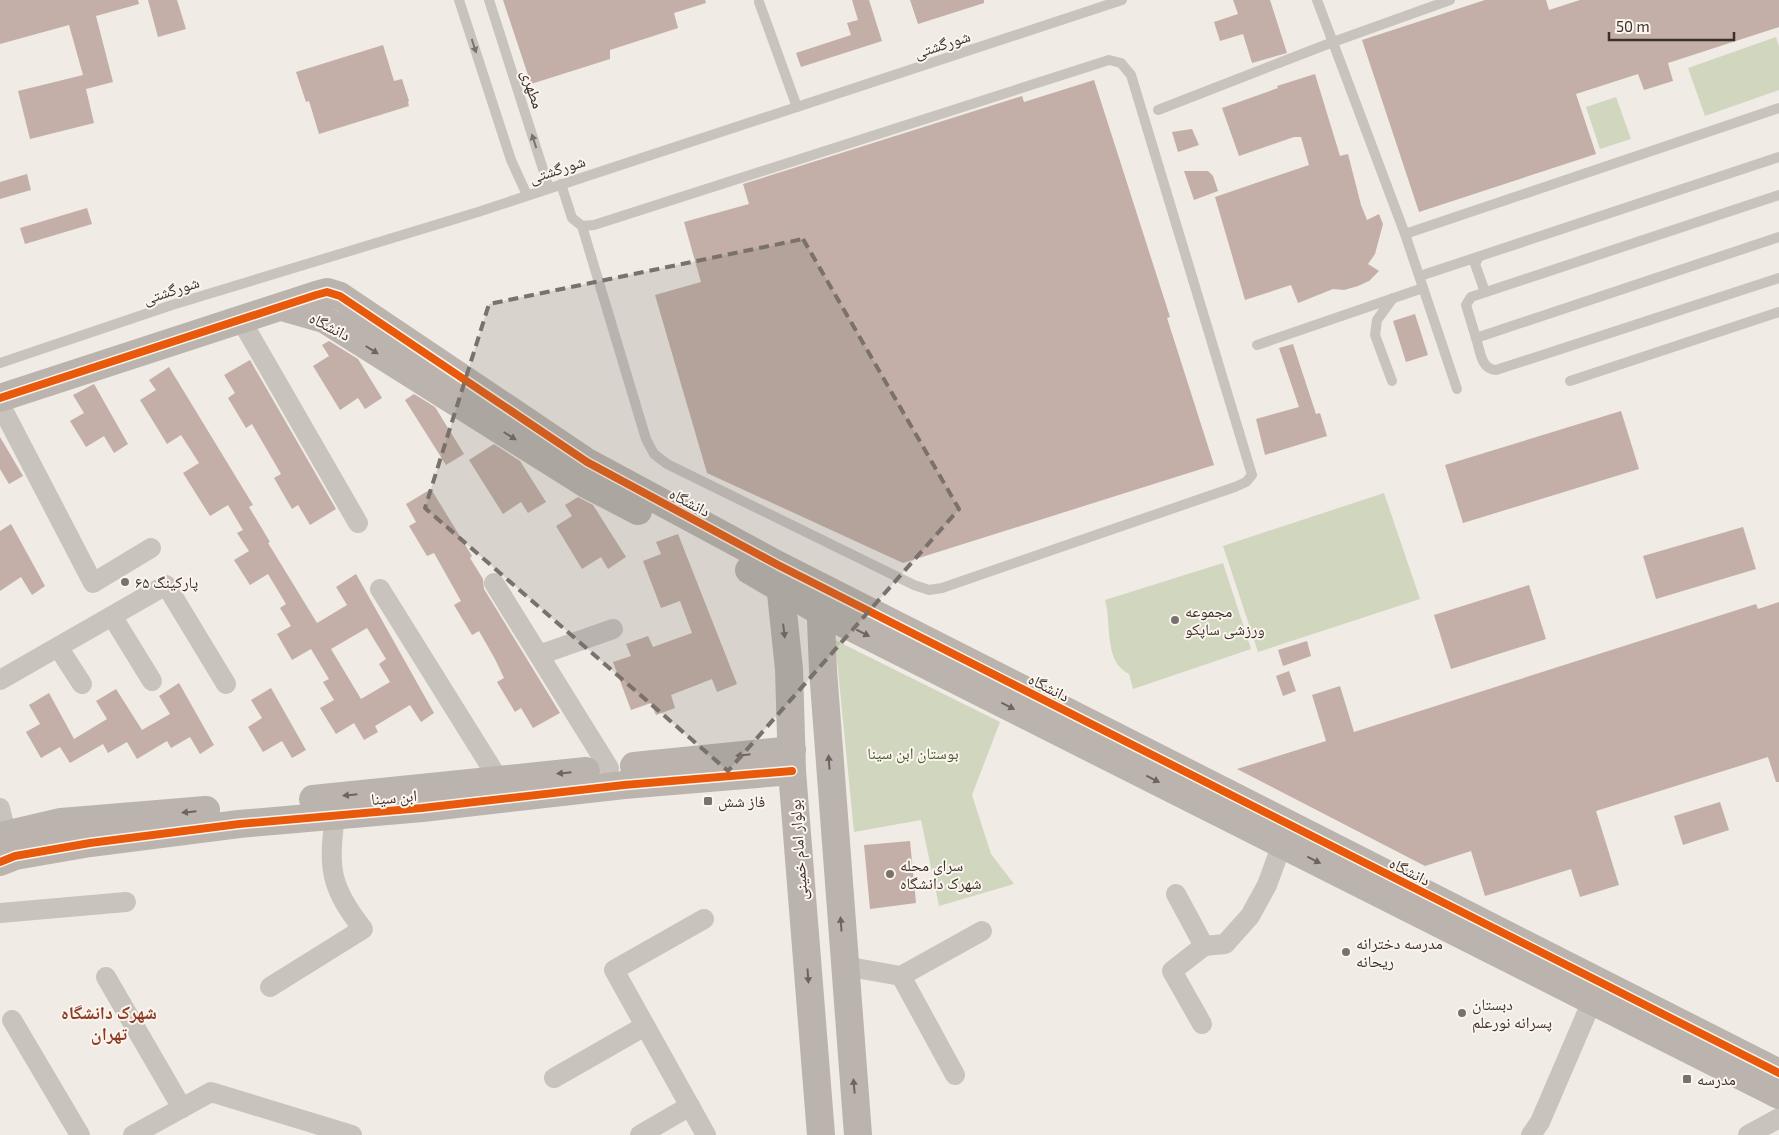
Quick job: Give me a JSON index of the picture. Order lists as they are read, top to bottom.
{
  "streets": {
    "street": ["دانشگاه", "ابن سینا", "بولوار امام خمینی"],
    "lane": ["شورگشتی", "مطهری"]
  },
  "crossings": [
    ["شورگشتی", "مطهری"],
    ["دانشگاه", "بولوار امام خمینی"],
    ["ابن سینا", "بولوار امام خمینی"]
  ],
  "districts": ["شهرک دانشگاه تهران"],
  "parks": ["بوستان ابن سینا"],
  "places": {
    "other": [
      "پارکینگ ۶۵",
      "مجموعه ورزشی ساپکو",
      "سرای محله شهرک دانشگاه",
      "مدرسه دخترانه ریحانه",
      "دبستان پسرانه نورعلم"
    ],
    "transit": ["فاز شش", "مدرسه"]
  },
  "scale_bar": "50 m"
}
